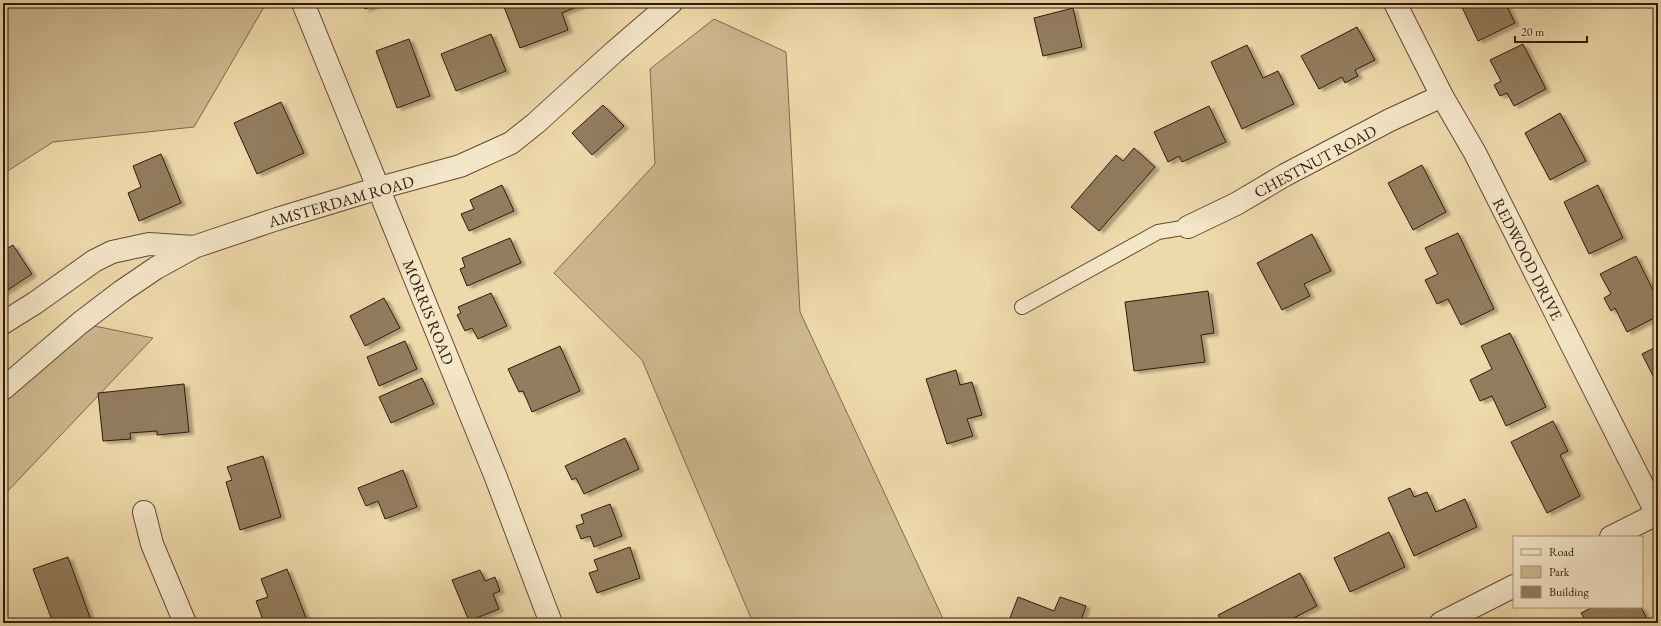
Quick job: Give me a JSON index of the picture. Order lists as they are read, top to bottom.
{
  "streets": {
    "street": [
      "CHESTNUT ROAD",
      "AMSTERDAM ROAD",
      "REDWOOD DRIVE",
      "MORRIS ROAD"
    ]
  },
  "crossings": [
    ["CHESTNUT ROAD", "REDWOOD DRIVE"],
    ["AMSTERDAM ROAD", "MORRIS ROAD"]
  ],
  "legend": ["Road", "Park", "Building"],
  "scale_bar": "20 m"
}
